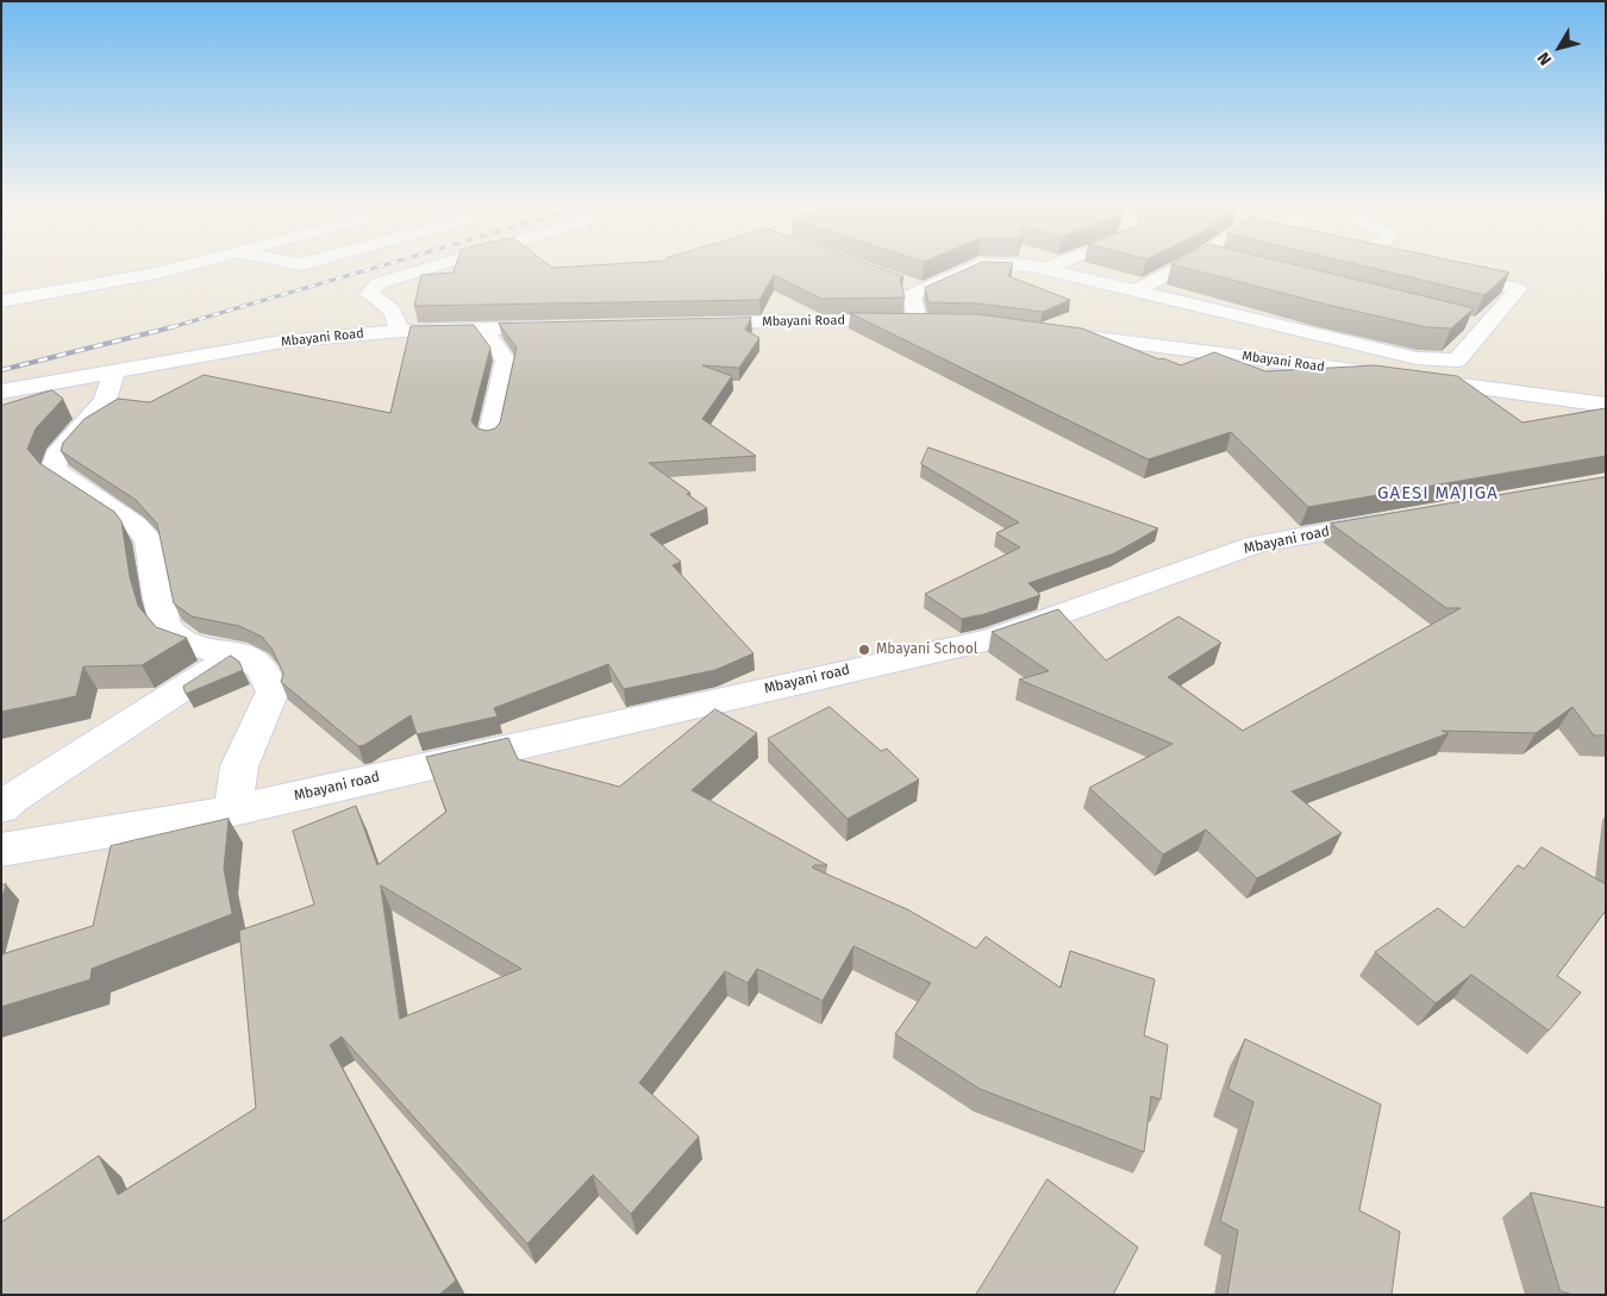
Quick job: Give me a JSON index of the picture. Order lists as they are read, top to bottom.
{
  "streets": {
    "street": ["Mbayani Road", "Mbayani road"]
  },
  "districts": ["GAESI MAJIGA"],
  "places": ["Mbayani School"],
  "north": "bottom left"
}
